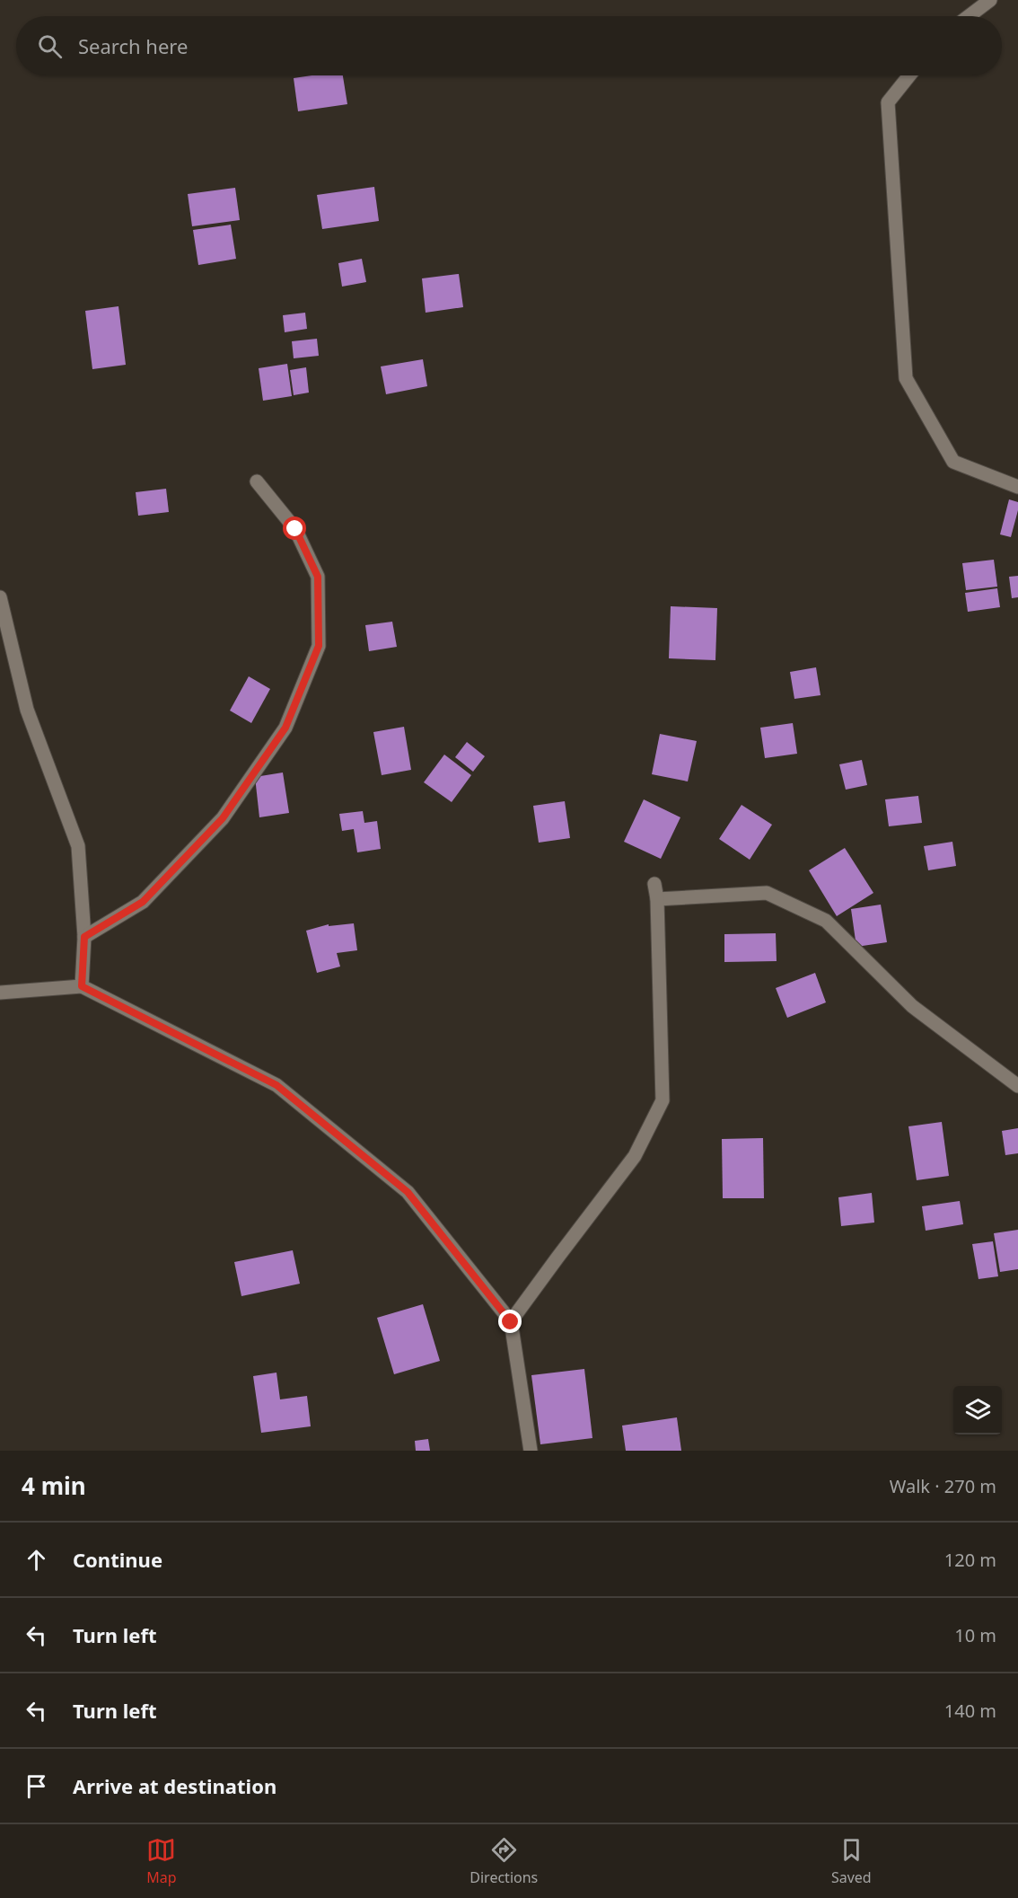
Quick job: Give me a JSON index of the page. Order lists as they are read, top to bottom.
{
  "page": {
    "search": "Search here",
    "heading": ["4 min", "Walk · 270 m"],
    "list": [
      ["Continue", "120 m"],
      ["Turn left", "10 m"],
      ["Turn left", "140 m"],
      "Arrive at destination"
    ],
    "nav": ["Map", "Directions", "Saved"]
  }
}
